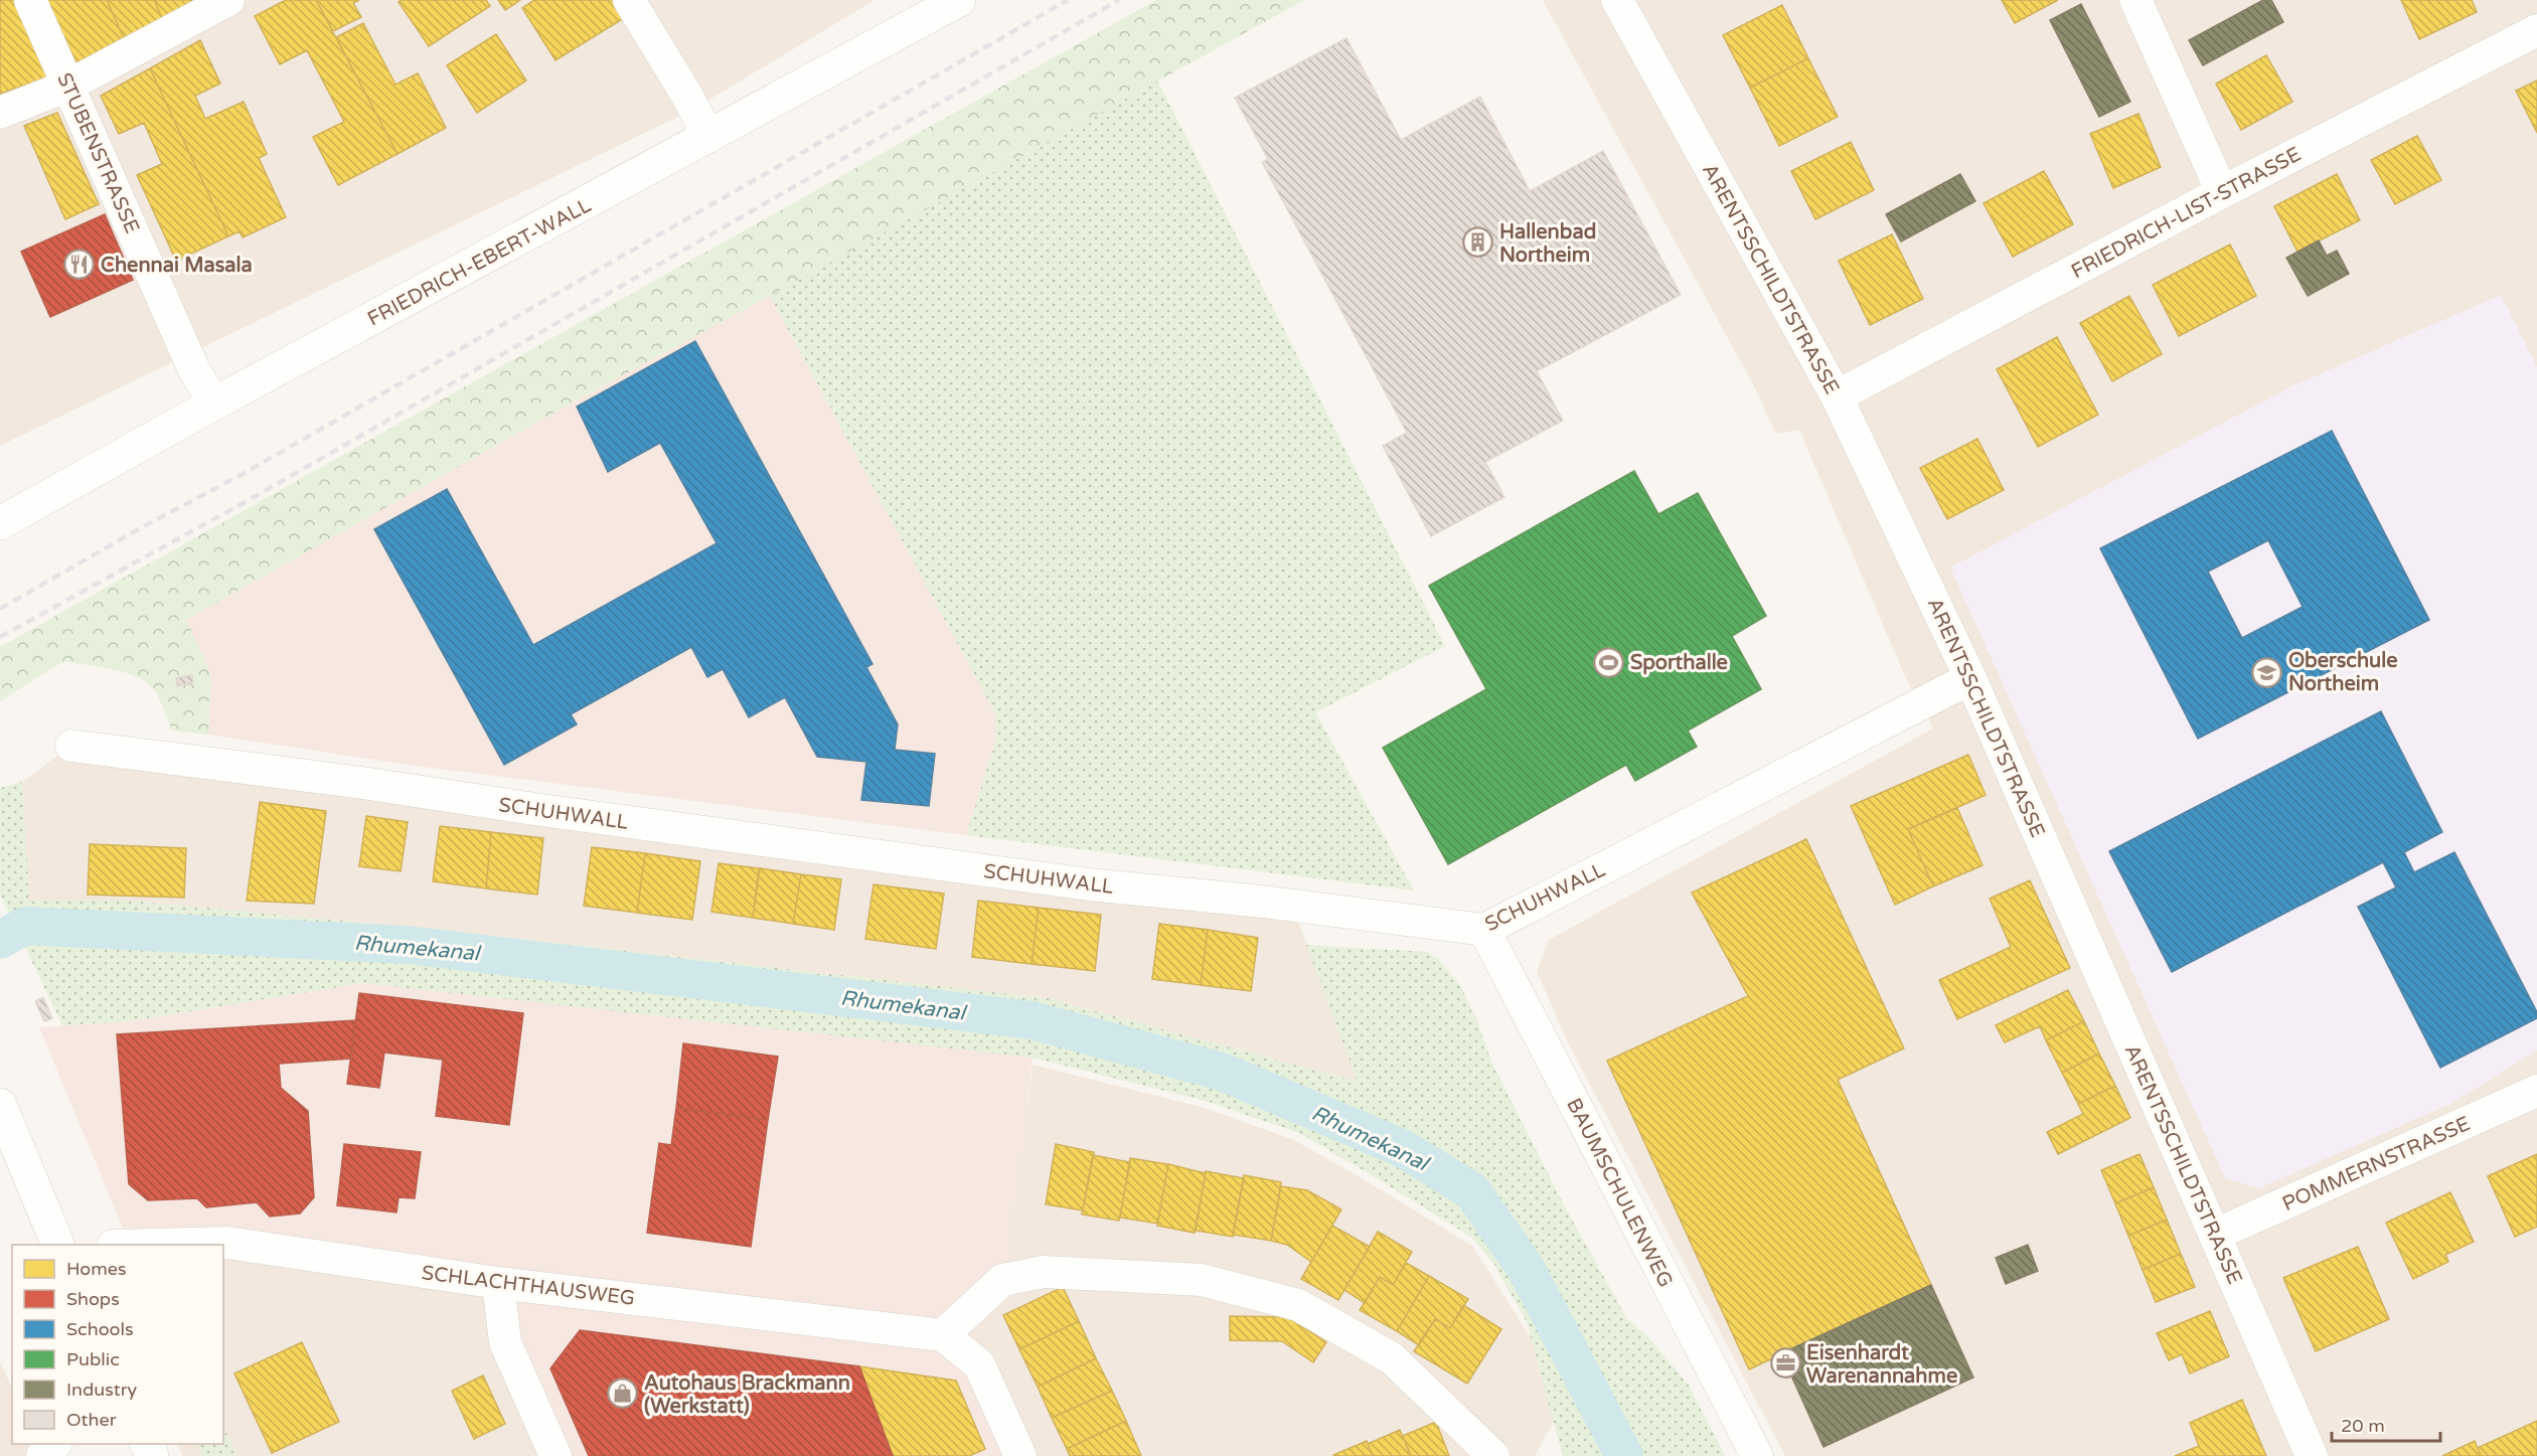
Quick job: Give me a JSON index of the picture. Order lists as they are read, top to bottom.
{
  "streets": {
    "main road": ["FRIEDRICH-EBERT-WALL"],
    "street": [
      "STUBENSTRASSE",
      "FRIEDRICH-LIST-STRASSE",
      "ARENTSSCHILDTSTRASSE",
      "SCHUHWALL",
      "POMMERNSTRASSE",
      "BAUMSCHULENWEG",
      "SCHLACHTHAUSWEG"
    ]
  },
  "crossings": [
    ["STUBENSTRASSE", "FRIEDRICH-EBERT-WALL"],
    ["FRIEDRICH-LIST-STRASSE", "ARENTSSCHILDTSTRASSE"],
    ["ARENTSSCHILDTSTRASSE", "SCHUHWALL"],
    ["ARENTSSCHILDTSTRASSE", "POMMERNSTRASSE"],
    ["SCHUHWALL", "BAUMSCHULENWEG"]
  ],
  "water": ["Rhumekanal"],
  "places": {
    "building": ["Hallenbad Northeim"],
    "restaurant": ["Chennai Masala"],
    "sports": ["Sporthalle"],
    "school or university": ["Oberschule Northeim"],
    "office": ["Eisenhardt Warenannahme"],
    "shop": ["Autohaus Brackmann (Werkstatt)"]
  },
  "legend": [
    "Homes",
    "Shops",
    "Schools",
    "Public",
    "Industry",
    "Other"
  ],
  "scale_bar": "20 m"
}
